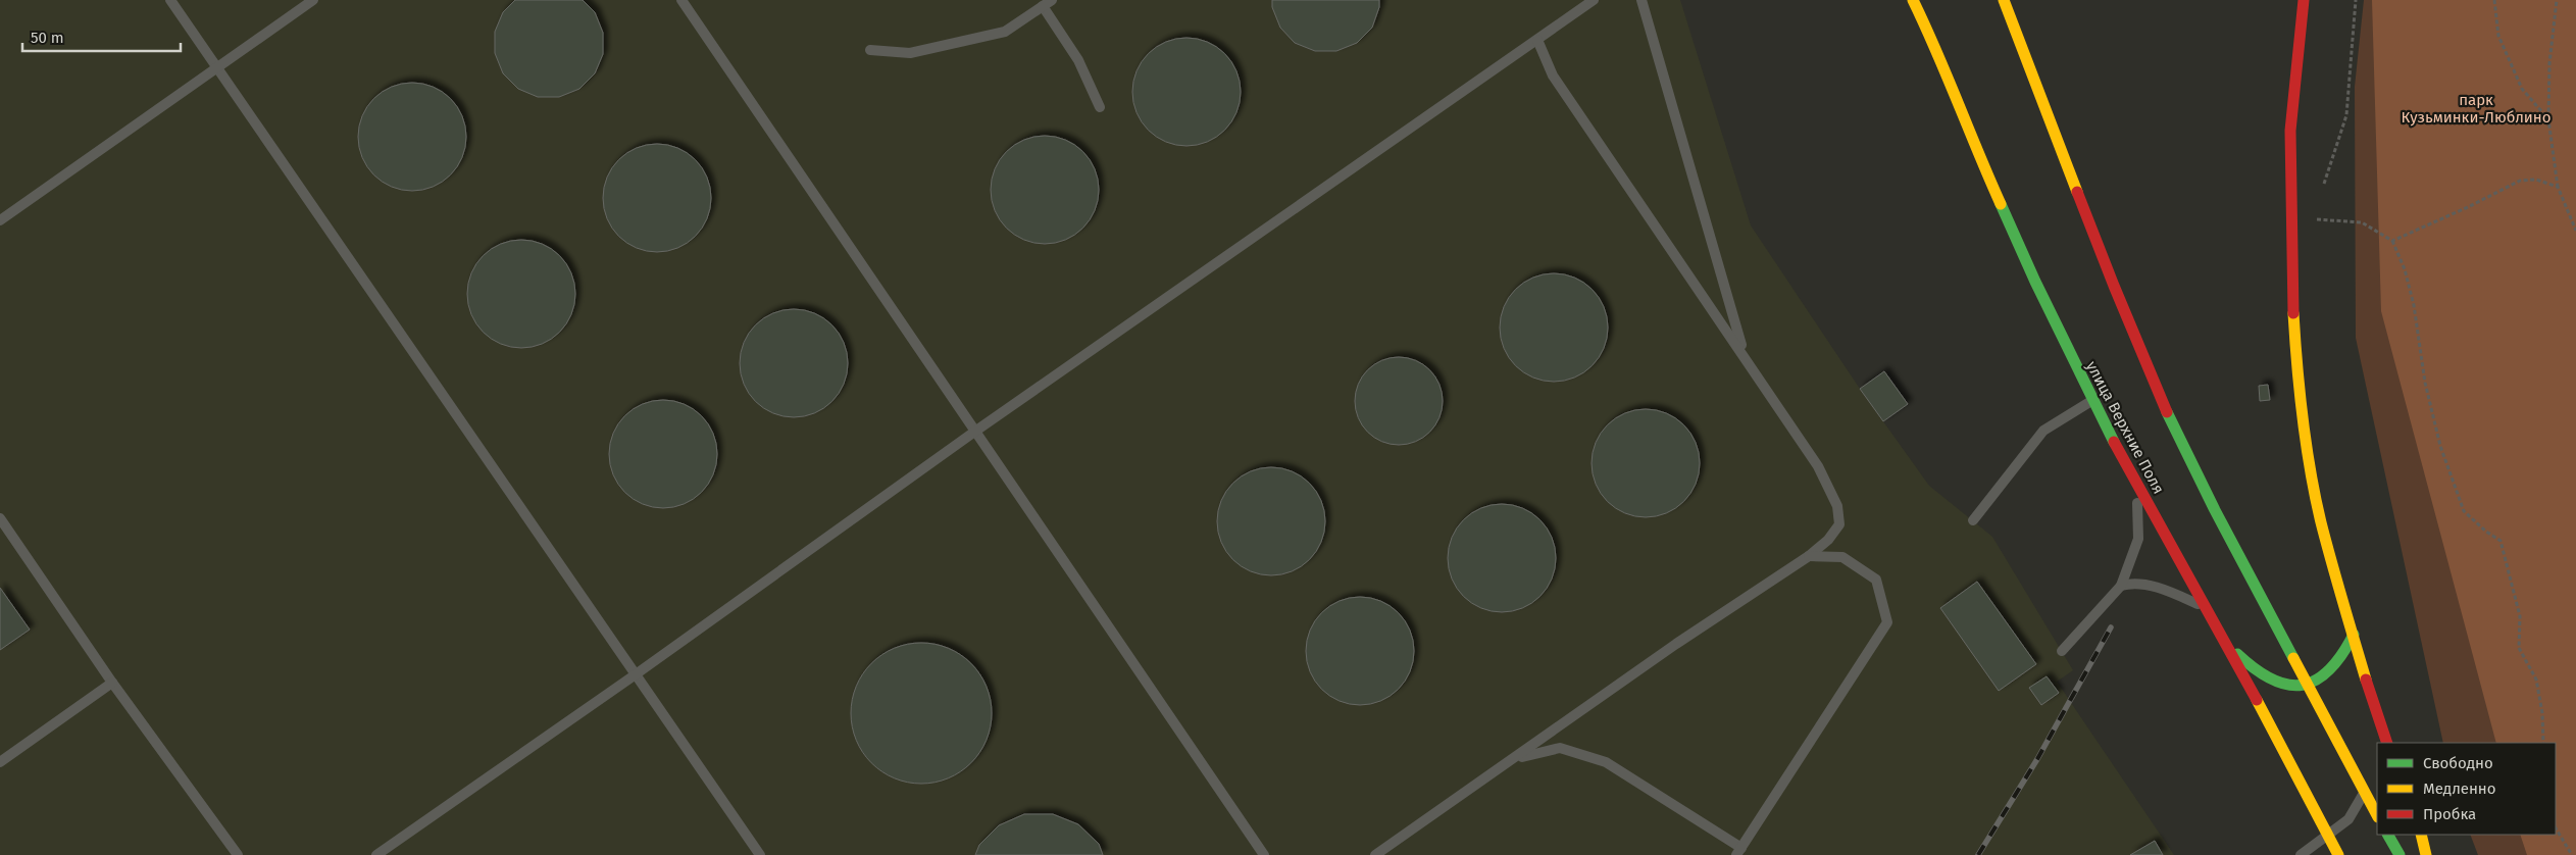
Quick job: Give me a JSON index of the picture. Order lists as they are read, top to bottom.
{
  "streets": {
    "main road": ["улица Верхние Поля"]
  },
  "parks": ["парк Кузьминки-Люблино"],
  "legend": ["Свободно", "Медленно", "Пробка"],
  "scale_bar": "50 m"
}
